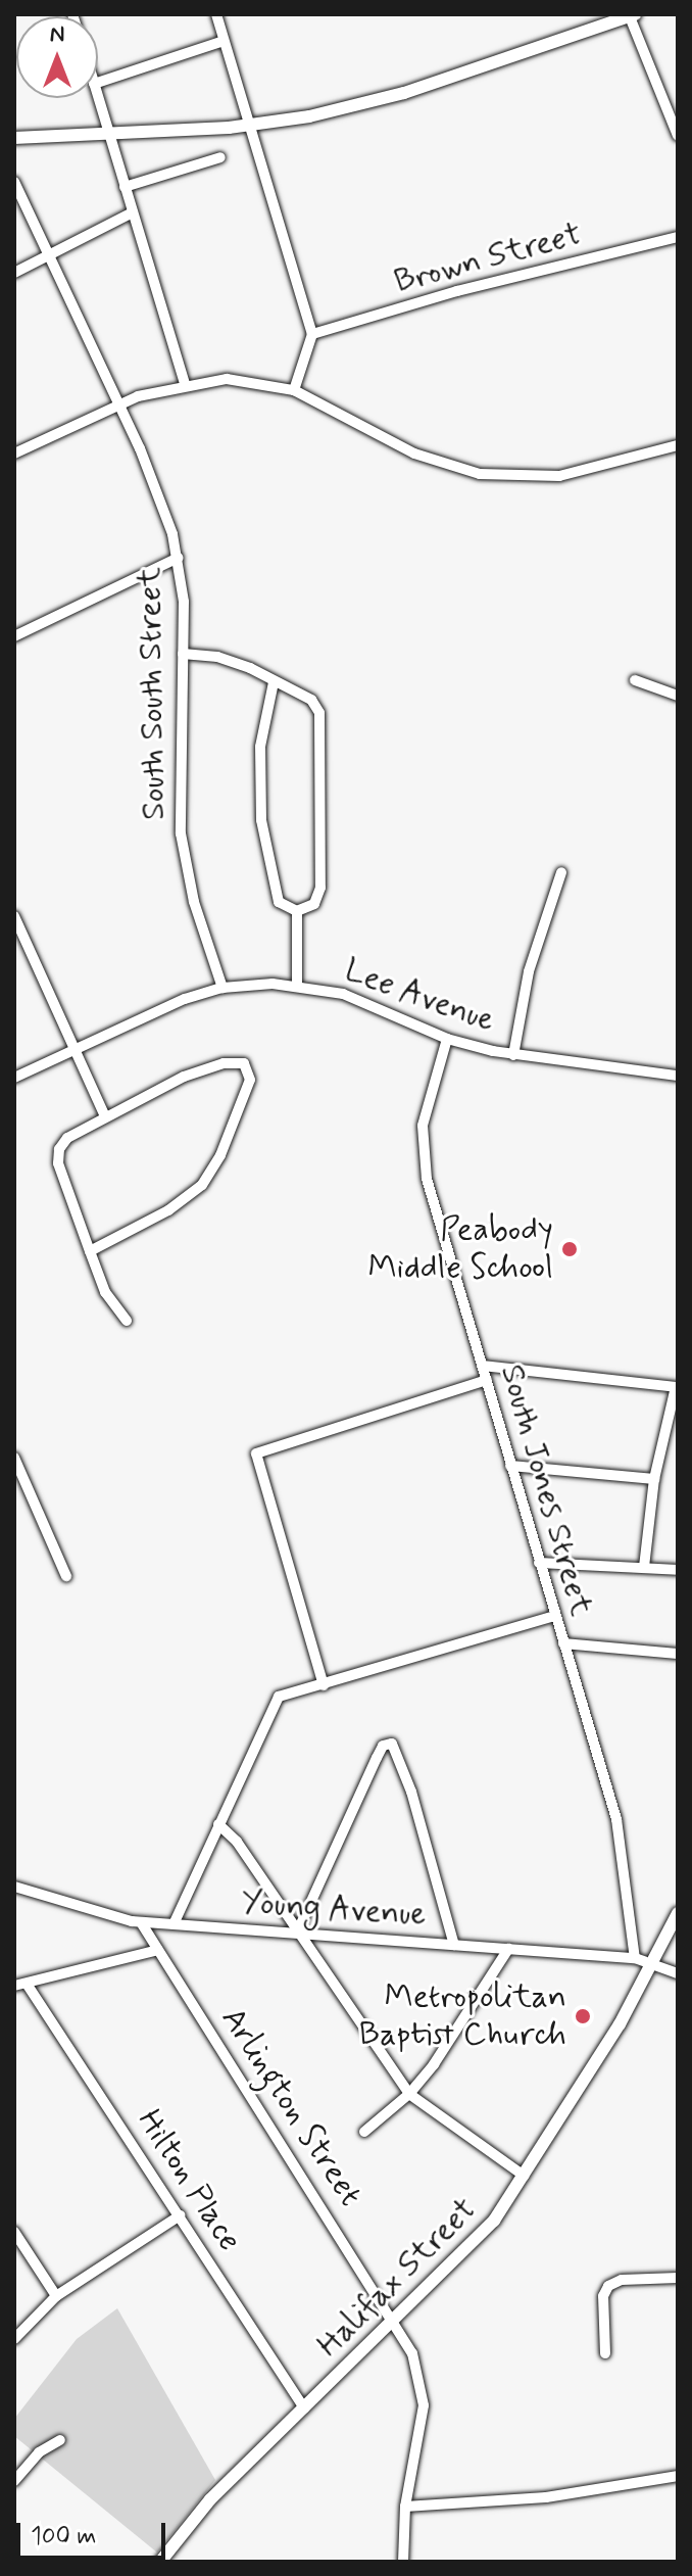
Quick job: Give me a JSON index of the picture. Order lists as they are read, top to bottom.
{
  "streets": {
    "main road": ["Halifax Street"],
    "street": [
      "Brown Street",
      "South South Street",
      "Lee Avenue",
      "South Jones Street",
      "Young Avenue",
      "Arlington Street",
      "Hilton Place"
    ]
  },
  "crossings": [
    ["South South Street", "Lee Avenue"],
    ["Lee Avenue", "South Jones Street"],
    ["South Jones Street", "Young Avenue"],
    ["Young Avenue", "Arlington Street"],
    ["Young Avenue", "Halifax Street"],
    ["Arlington Street", "Halifax Street"],
    ["Hilton Place", "Halifax Street"]
  ],
  "places": ["Peabody Middle School", "Metropolitan Baptist Church"],
  "scale_bar": "100 m",
  "north": "top"
}
